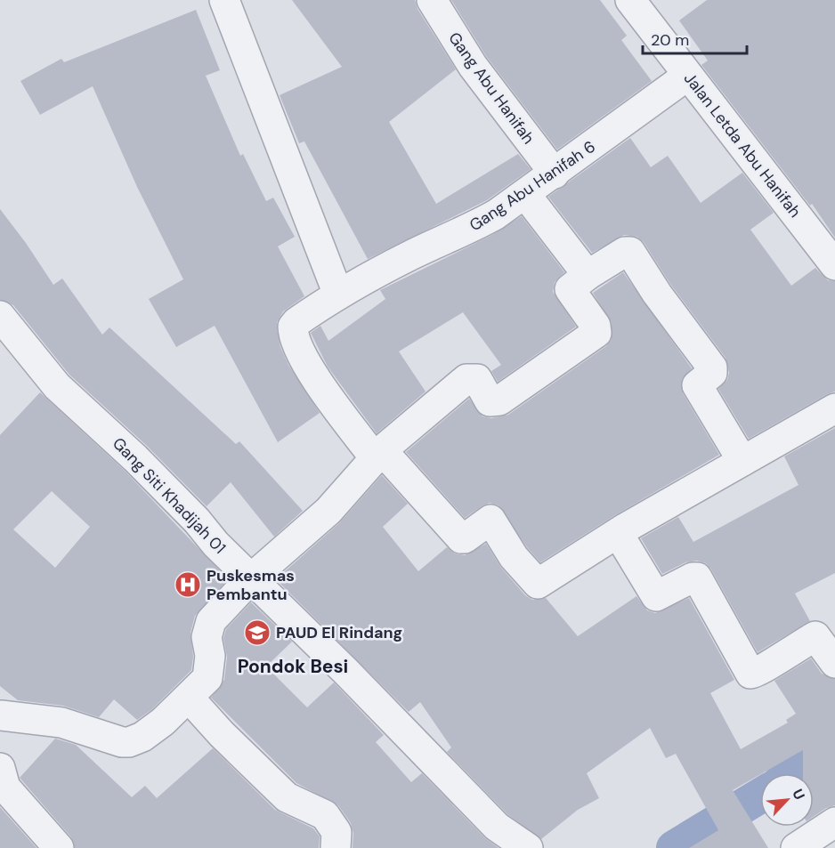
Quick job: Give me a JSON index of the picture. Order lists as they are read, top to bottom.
{
  "streets": {
    "street": [
      "Gang Abu Hanifah",
      "Jalan Letda Abu Hanifah",
      "Gang Abu Hanifah 6",
      "Gang Siti Khadijah 01"
    ]
  },
  "crossings": [
    ["Gang Abu Hanifah", "Gang Abu Hanifah 6"],
    ["Jalan Letda Abu Hanifah", "Gang Abu Hanifah 6"]
  ],
  "districts": ["Pondok Besi"],
  "places": {
    "hospital": ["Puskesmas Pembantu"],
    "school or university": ["PAUD El Rindang"]
  },
  "scale_bar": "20 m",
  "north": "top right"
}
